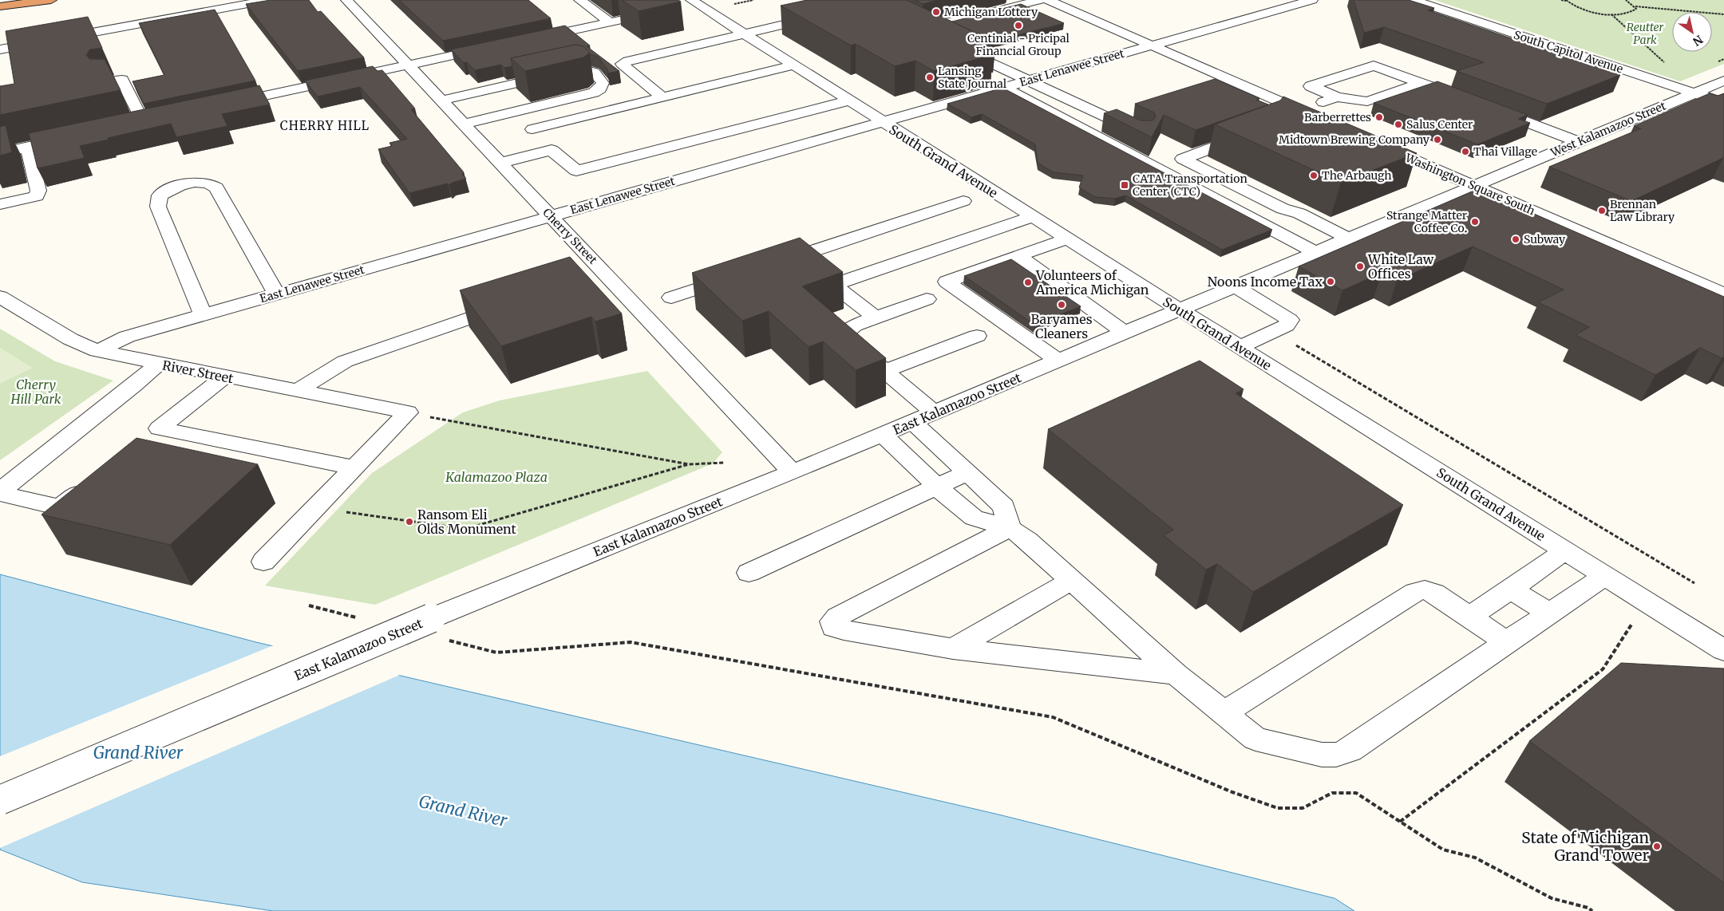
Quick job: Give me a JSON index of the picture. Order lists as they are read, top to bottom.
{
  "streets": {
    "street": [
      "South Capitol Avenue",
      "East Lenawee Street",
      "West Kalamazoo Street",
      "South Grand Avenue",
      "Washington Square South",
      "Cherry Street",
      "River Street",
      "East Kalamazoo Street"
    ]
  },
  "crossings": [
    ["South Capitol Avenue", "West Kalamazoo Street"],
    ["East Lenawee Street", "South Grand Avenue"],
    ["East Lenawee Street", "Cherry Street"],
    ["East Lenawee Street", "River Street"],
    ["West Kalamazoo Street", "Washington Square South"],
    ["West Kalamazoo Street", "East Kalamazoo Street"],
    ["South Grand Avenue", "East Kalamazoo Street"],
    ["Cherry Street", "East Kalamazoo Street"]
  ],
  "districts": ["CHERRY HILL"],
  "water": ["Grand River"],
  "parks": ["Reutter Park", "Cherry Hill Park", "Kalamazoo Plaza"],
  "places": {
    "other": [
      "Michigan Lottery",
      "Centinial - Pricipal Financial Group",
      "Lansing State Journal",
      "Barberrettes",
      "Salus Center",
      "Midtown Brewing Company",
      "Thai Village",
      "The Arbaugh",
      "Brennan Law Library",
      "Strange Matter Coffee Co.",
      "Subway",
      "White Law Offices",
      "Noons Income Tax",
      "Volunteers of America Michigan",
      "Baryames Cleaners",
      "Ransom Eli Olds Monument",
      "State of Michigan Grand Tower"
    ],
    "transit": ["CATA Transportation Center (CTC)"]
  },
  "north": "bottom right"
}
